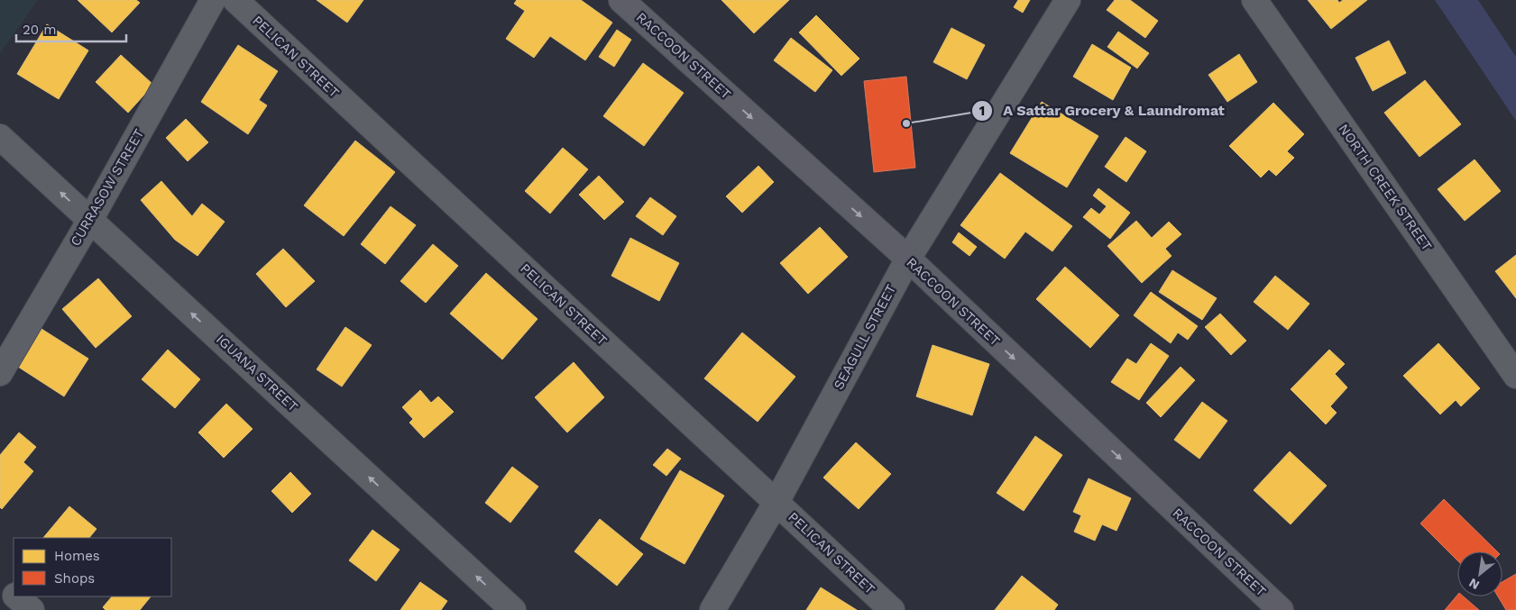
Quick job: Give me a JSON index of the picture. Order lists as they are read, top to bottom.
{
  "streets": {
    "street": [
      "RACCOON STREET",
      "PELICAN STREET",
      "CURRASOW STREET",
      "NORTH CREEK STREET",
      "SEAGULL STREET",
      "IGUANA STREET"
    ]
  },
  "crossings": [
    ["RACCOON STREET", "SEAGULL STREET"],
    ["PELICAN STREET", "SEAGULL STREET"],
    ["CURRASOW STREET", "IGUANA STREET"]
  ],
  "one_way": ["RACCOON STREET", "IGUANA STREET"],
  "places": ["A Sattar Grocery & Laundromat"],
  "legend": ["Homes", "Shops"],
  "scale_bar": "20 m",
  "north": "bottom left"
}
